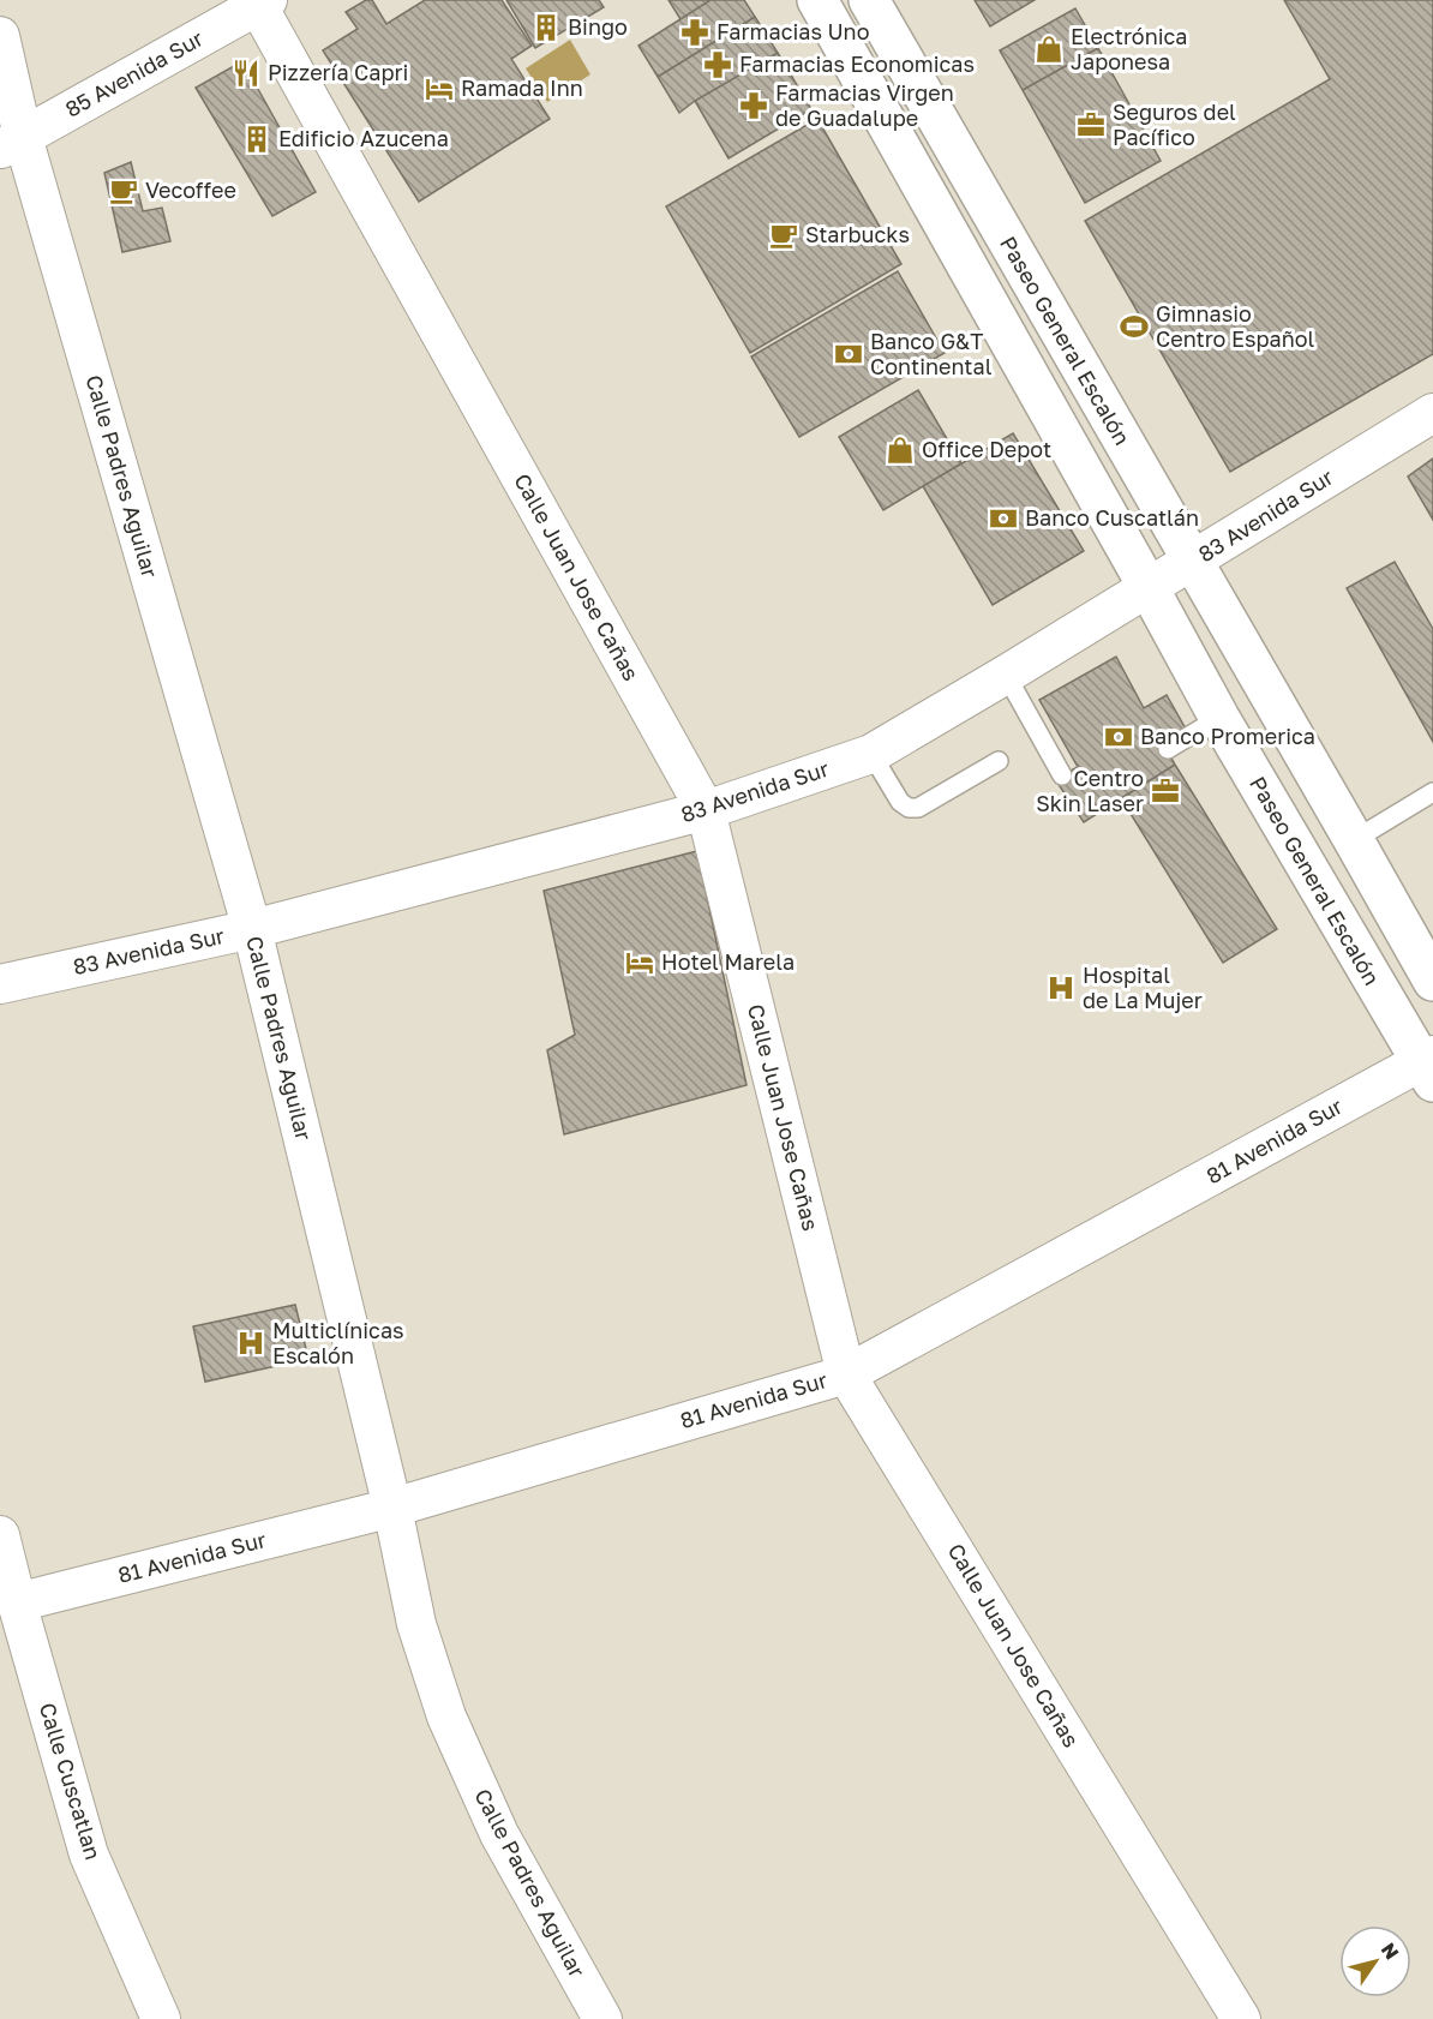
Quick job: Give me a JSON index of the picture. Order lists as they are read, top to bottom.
{
  "streets": {
    "main road": ["Paseo General Escalón"],
    "street": [
      "85 Avenida Sur",
      "Calle Padres Aguilar",
      "83 Avenida Sur",
      "Calle Juan Jose Cañas",
      "81 Avenida Sur",
      "Calle Cuscatlan"
    ]
  },
  "crossings": [
    ["85 Avenida Sur", "Calle Padres Aguilar"],
    ["85 Avenida Sur", "Calle Juan Jose Cañas"],
    ["Paseo General Escalón", "83 Avenida Sur"],
    ["Paseo General Escalón", "81 Avenida Sur"],
    ["Calle Padres Aguilar", "83 Avenida Sur"],
    ["Calle Padres Aguilar", "81 Avenida Sur"],
    ["83 Avenida Sur", "Calle Juan Jose Cañas"],
    ["Calle Juan Jose Cañas", "81 Avenida Sur"],
    ["81 Avenida Sur", "Calle Cuscatlan"]
  ],
  "places": {
    "building": ["Bingo", "Edificio Azucena"],
    "pharmacy": ["Farmacias Uno", "Farmacias Economicas", "Farmacias Virgen de Guadalupe"],
    "shop": ["Electrónica Japonesa", "Office Depot"],
    "restaurant": ["Pizzería Capri"],
    "hotel": ["Ramada Inn", "Hotel Marela"],
    "office": ["Seguros del Pacífico", "Centro Skin Laser"],
    "cafe": ["Vecoffee", "Starbucks"],
    "sports": ["Gimnasio Centro Español"],
    "bank": ["Banco G&T Continental", "Banco Cuscatlán", "Banco Promerica"],
    "hospital": ["Hospital de La Mujer", "Multiclínicas Escalón"]
  },
  "north": "top right"
}
